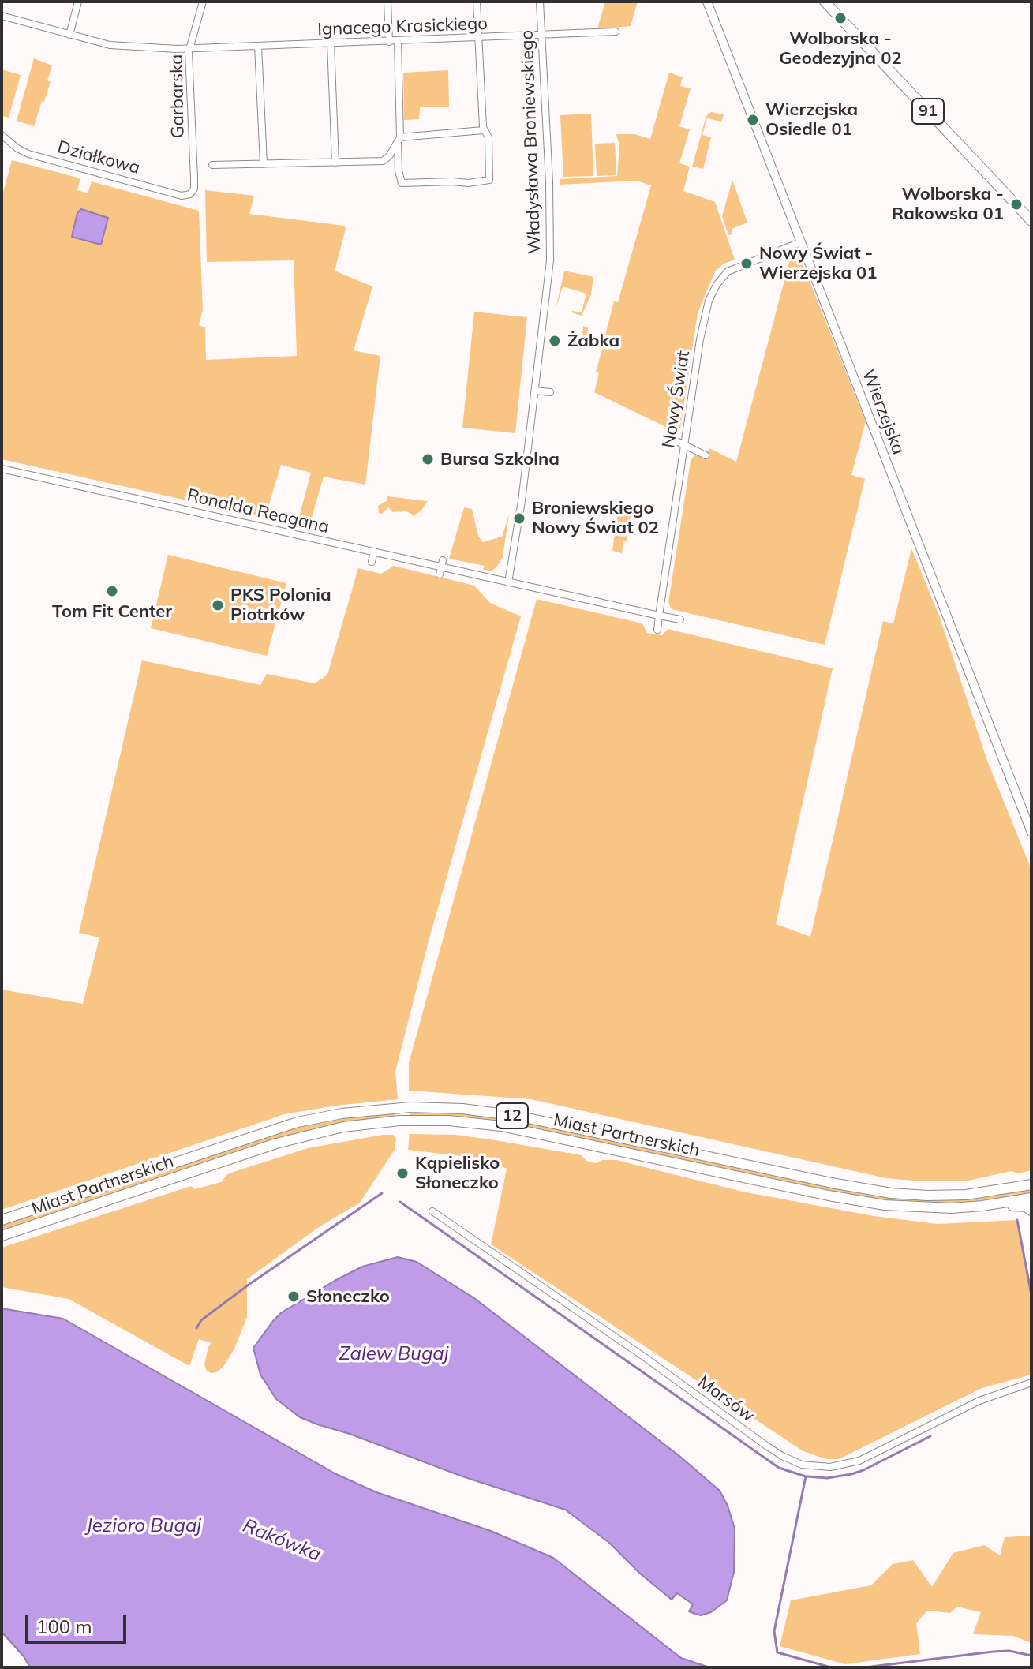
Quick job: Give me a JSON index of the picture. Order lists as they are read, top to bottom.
{
  "streets": {
    "main road": ["91", "12", "Miast Partnerskich"],
    "street": [
      "Ignacego Krasickiego",
      "Garbarska",
      "Władysława Broniewskiego",
      "Działkowa",
      "Nowy Świat",
      "Wierzejska",
      "Ronalda Reagana",
      "Morsów"
    ]
  },
  "crossings": [
    ["Ignacego Krasickiego", "Garbarska"],
    ["Ignacego Krasickiego", "Władysława Broniewskiego"],
    ["Garbarska", "Działkowa"],
    ["Władysława Broniewskiego", "Ronalda Reagana"],
    ["Nowy Świat", "Wierzejska"]
  ],
  "water": ["Zalew Bugaj", "Jezioro Bugaj", "Rakówka"],
  "places": [
    "Wolborska - Geodezyjna 02",
    "Wierzejska Osiedle 01",
    "Wolborska - Rakowska 01",
    "Nowy Świat - Wierzejska 01",
    "Żabka",
    "Bursa Szkolna",
    "Broniewskiego Nowy Świat 02",
    "Tom Fit Center",
    "PKS Polonia Piotrków",
    "Kąpielisko Słoneczko",
    "Słoneczko"
  ],
  "scale_bar": "100 m"
}
